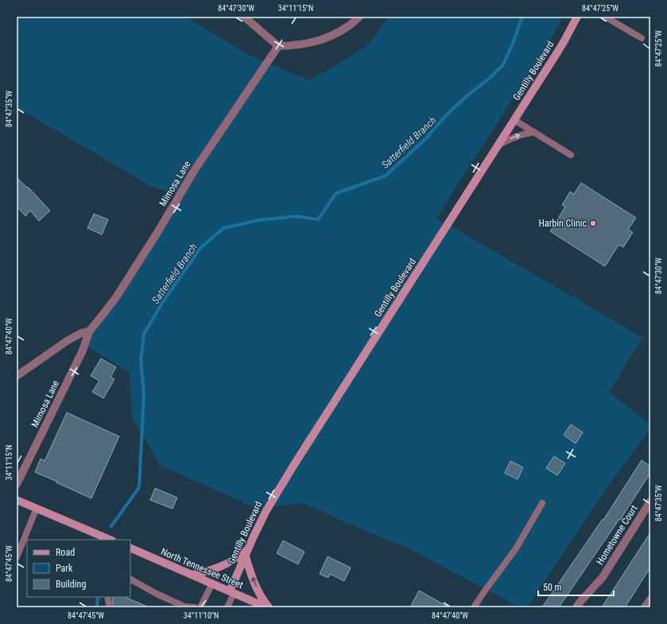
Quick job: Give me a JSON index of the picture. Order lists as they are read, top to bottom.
{
  "streets": {
    "street": [
      "Gentilly Boulevard",
      "Mimosa Lane",
      "Hometowne Court",
      "North Tennessee Street"
    ]
  },
  "crossings": [
    ["Gentilly Boulevard", "North Tennessee Street"]
  ],
  "water": ["Satterfield Branch"],
  "places": ["Harbin Clinic"],
  "legend": ["Road", "Park", "Building"],
  "scale_bar": "50 m",
  "coordinates": [
    "84°47'30\"W",
    "34°11'15\"N",
    "84°47'25\"W",
    "84°47'35\"W",
    "84°47'40\"W",
    "84°47'45\"W",
    "34°11'10\"N"
  ]
}
